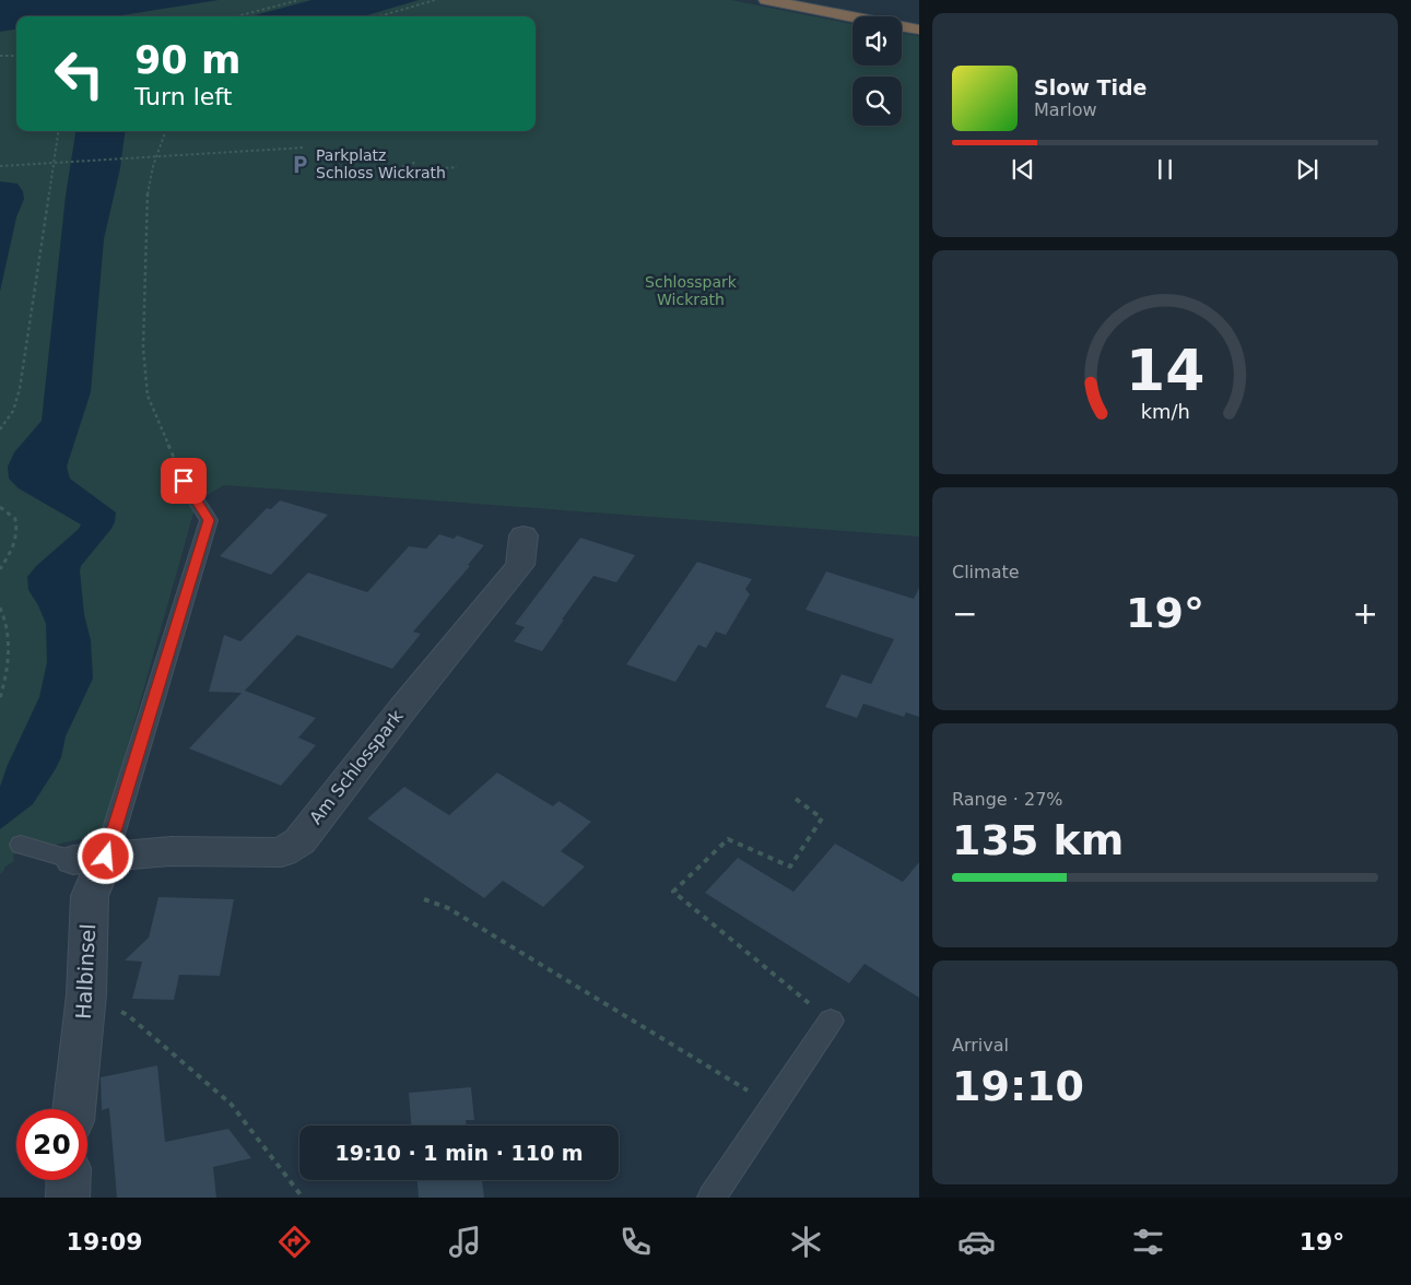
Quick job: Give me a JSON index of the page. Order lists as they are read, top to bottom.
{
  "streets": {
    "street": ["Am Schlosspark", "Halbinsel"]
  },
  "crossings": [
    ["Am Schlosspark", "Halbinsel"]
  ],
  "parks": ["Schlosspark Wickrath"],
  "places": {
    "parking": ["Parkplatz Schloss Wickrath"]
  },
  "page": {
    "turn": ["90 m", "Turn left"],
    "song": ["Slow Tide", "Marlow"],
    "tile": [
      "Climate",
      ["Range · 27%", "135 km"],
      ["Arrival", "19:10"]
    ],
    "heat": ["−", "19°", "+"],
    "limit": "20",
    "trip": "19:10 · 1 min · 110 m",
    "tabs": ["19:09", "19°"],
    "gauge": ["14", "km/h"]
  }
}
